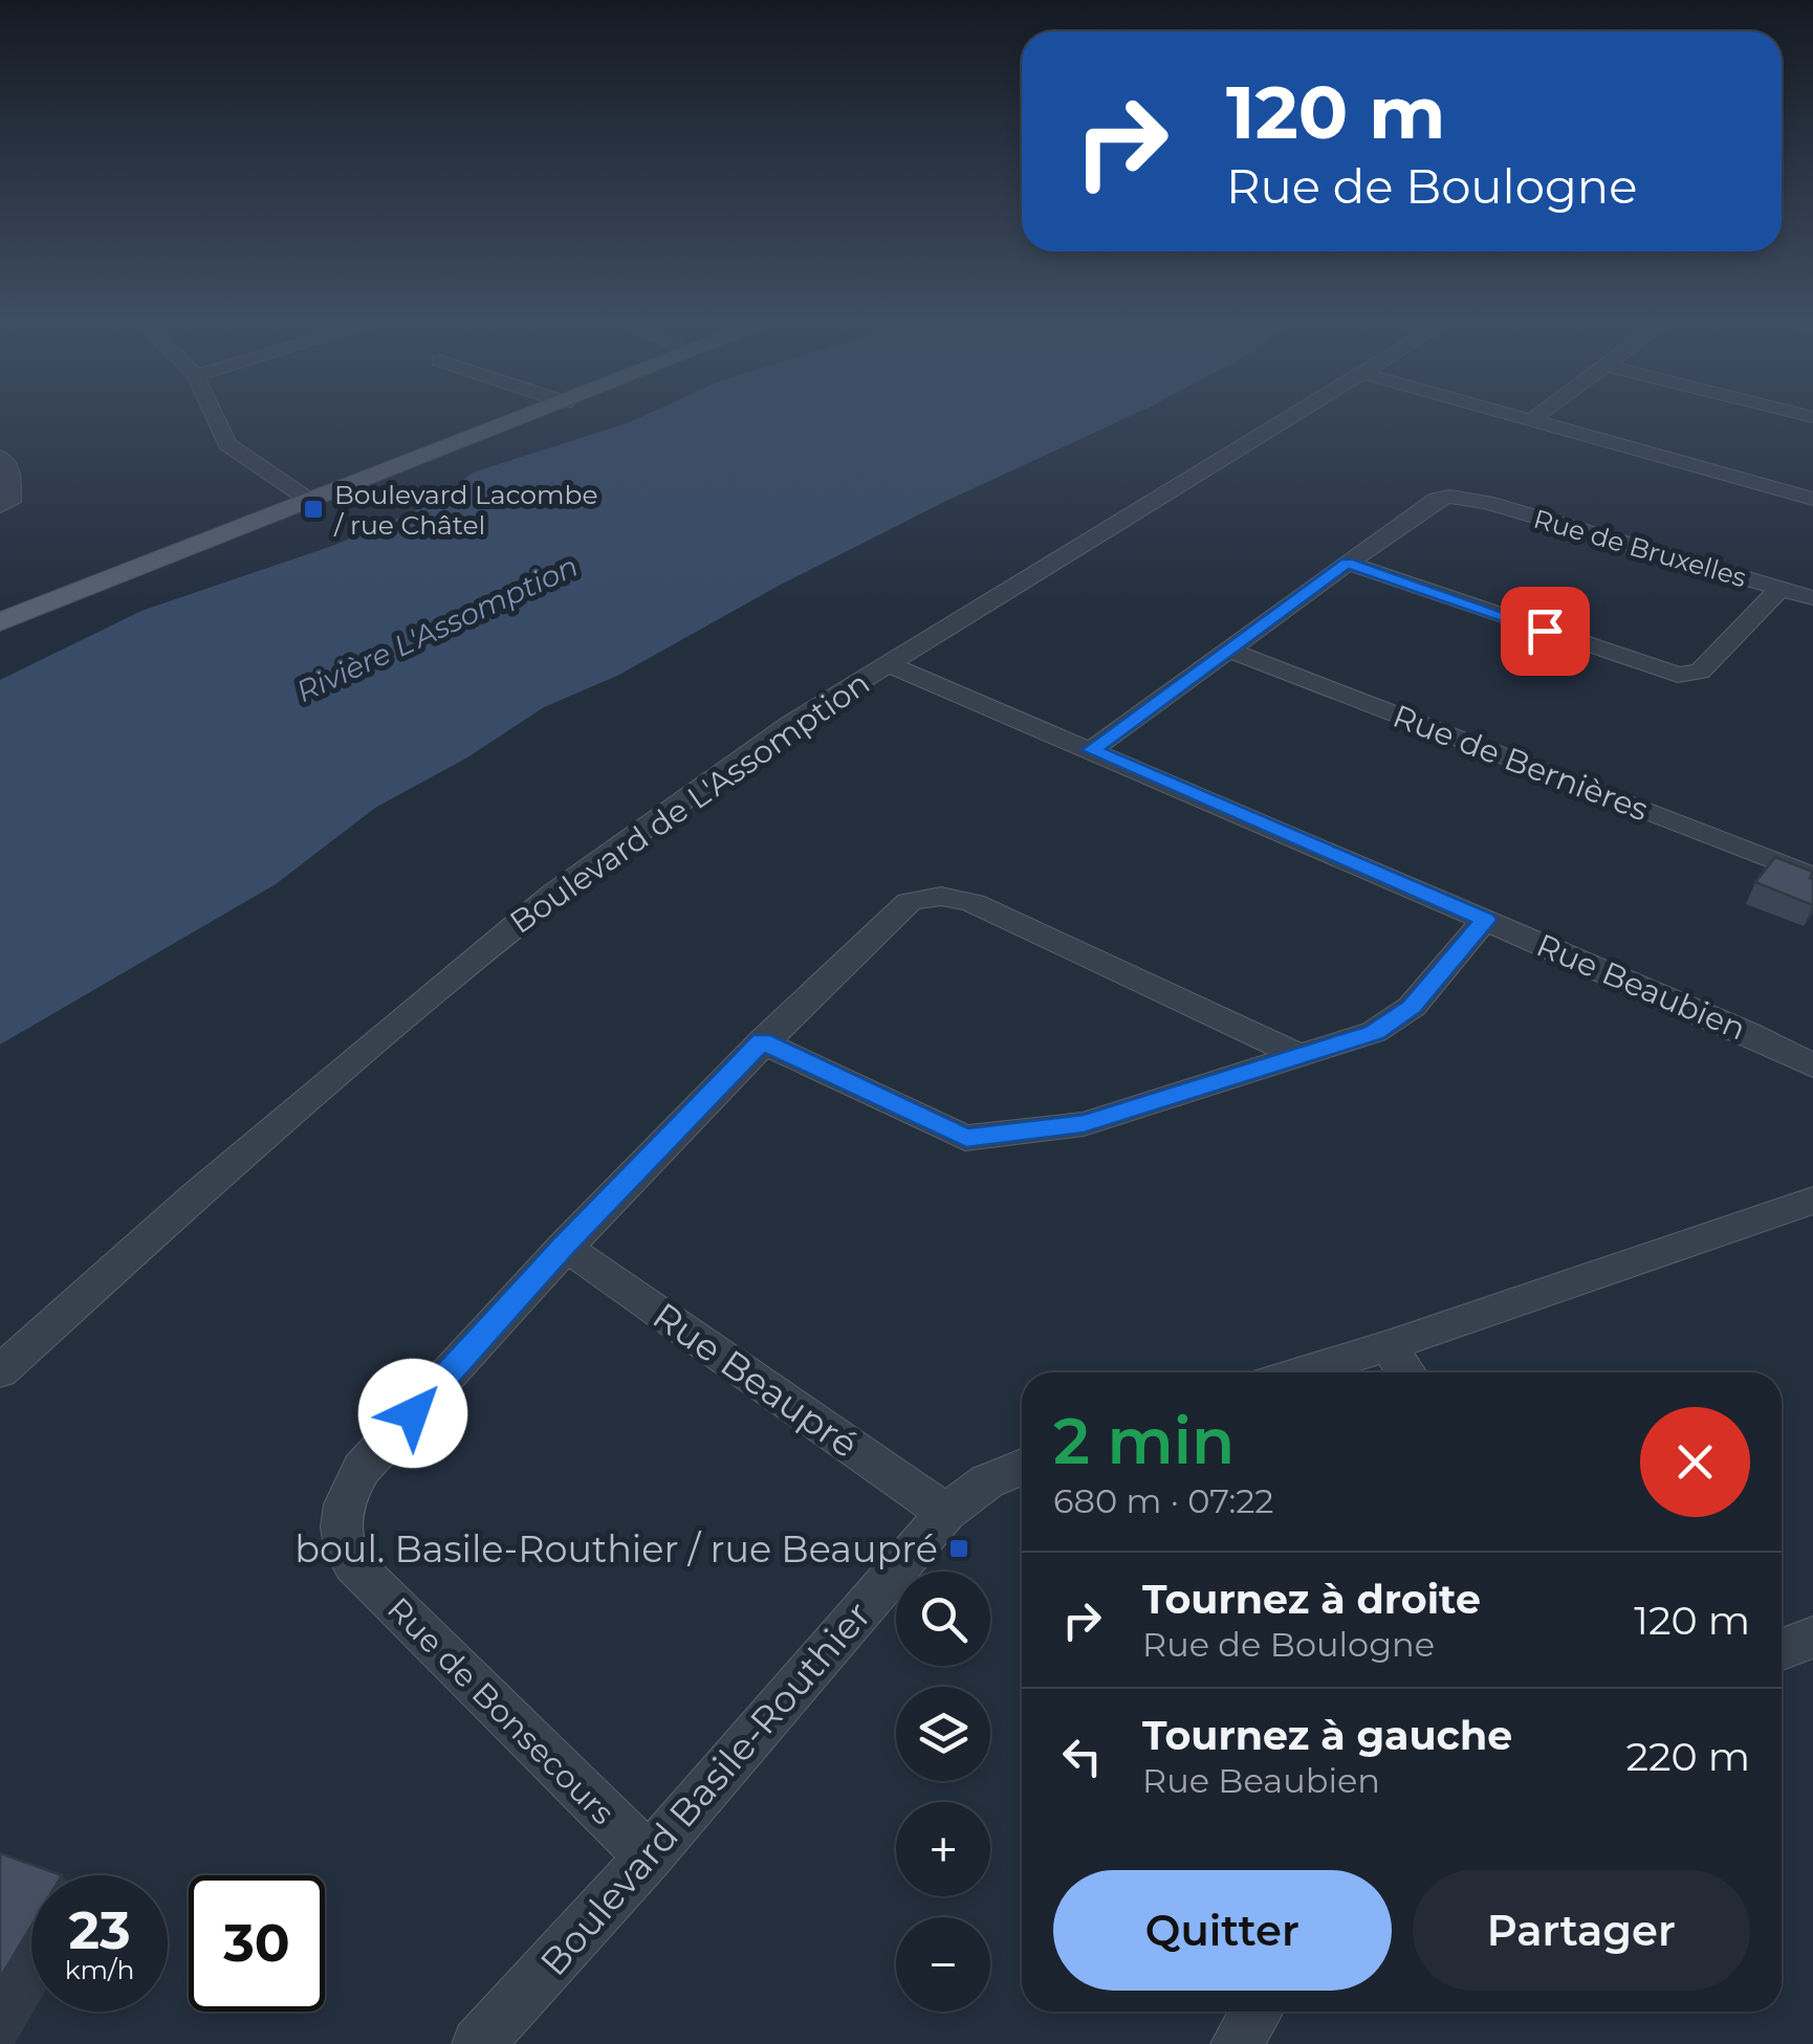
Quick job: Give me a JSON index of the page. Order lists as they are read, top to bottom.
{
  "streets": {
    "street": [
      "Rue de Bruxelles",
      "Rue de Bernières",
      "Boulevard de L'Assomption",
      "Rue Beaubien",
      "Rue Beaupré",
      "Rue de Bonsecours",
      "Boulevard Basile-Routhier"
    ]
  },
  "crossings": [
    ["Boulevard de L'Assomption", "Rue Beaubien"],
    ["Rue Beaupré", "Rue de Bonsecours"],
    ["Rue Beaupré", "Boulevard Basile-Routhier"],
    ["Rue de Bonsecours", "Boulevard Basile-Routhier"]
  ],
  "water": ["Rivière L'Assomption"],
  "places": {
    "transit": ["Boulevard Lacombe / rue Châtel", "boul. Basile-Routhier / rue Beaupré"]
  },
  "page": {
    "turn": ["120 m", "Rue de Boulogne"],
    "heading": ["2 min", "680 m · 07:22"],
    "list": [
      {
        "name": "Tournez à droite",
        "note": "Rue de Boulogne",
        "value": "120 m"
      },
      {
        "name": "Tournez à gauche",
        "note": "Rue Beaubien",
        "value": "220 m"
      }
    ],
    "map_buttons": ["+", "−"],
    "buttons": ["Quitter", "Partager"],
    "speed": "23 km/h",
    "limit": "30"
  }
}
